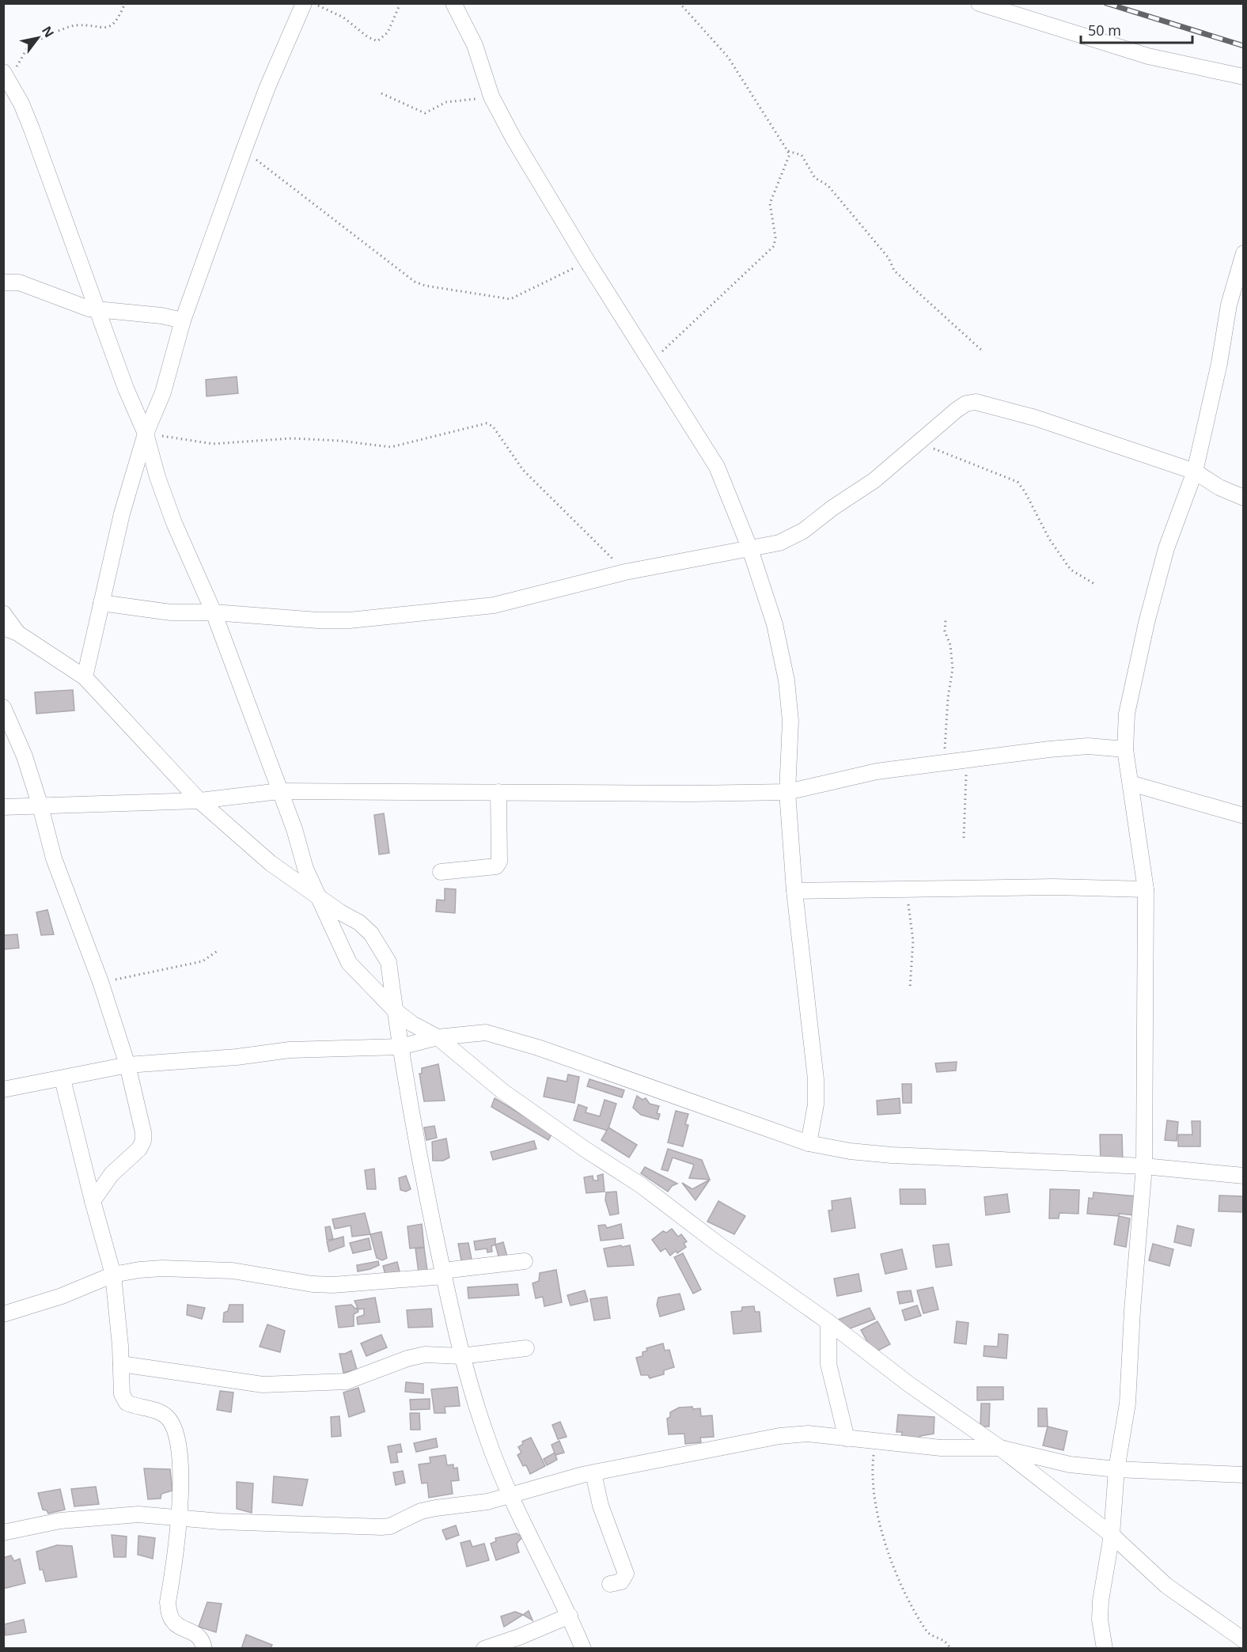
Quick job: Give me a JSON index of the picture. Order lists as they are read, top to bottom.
{
  "scale_bar": "50 m",
  "north": "top right"
}
